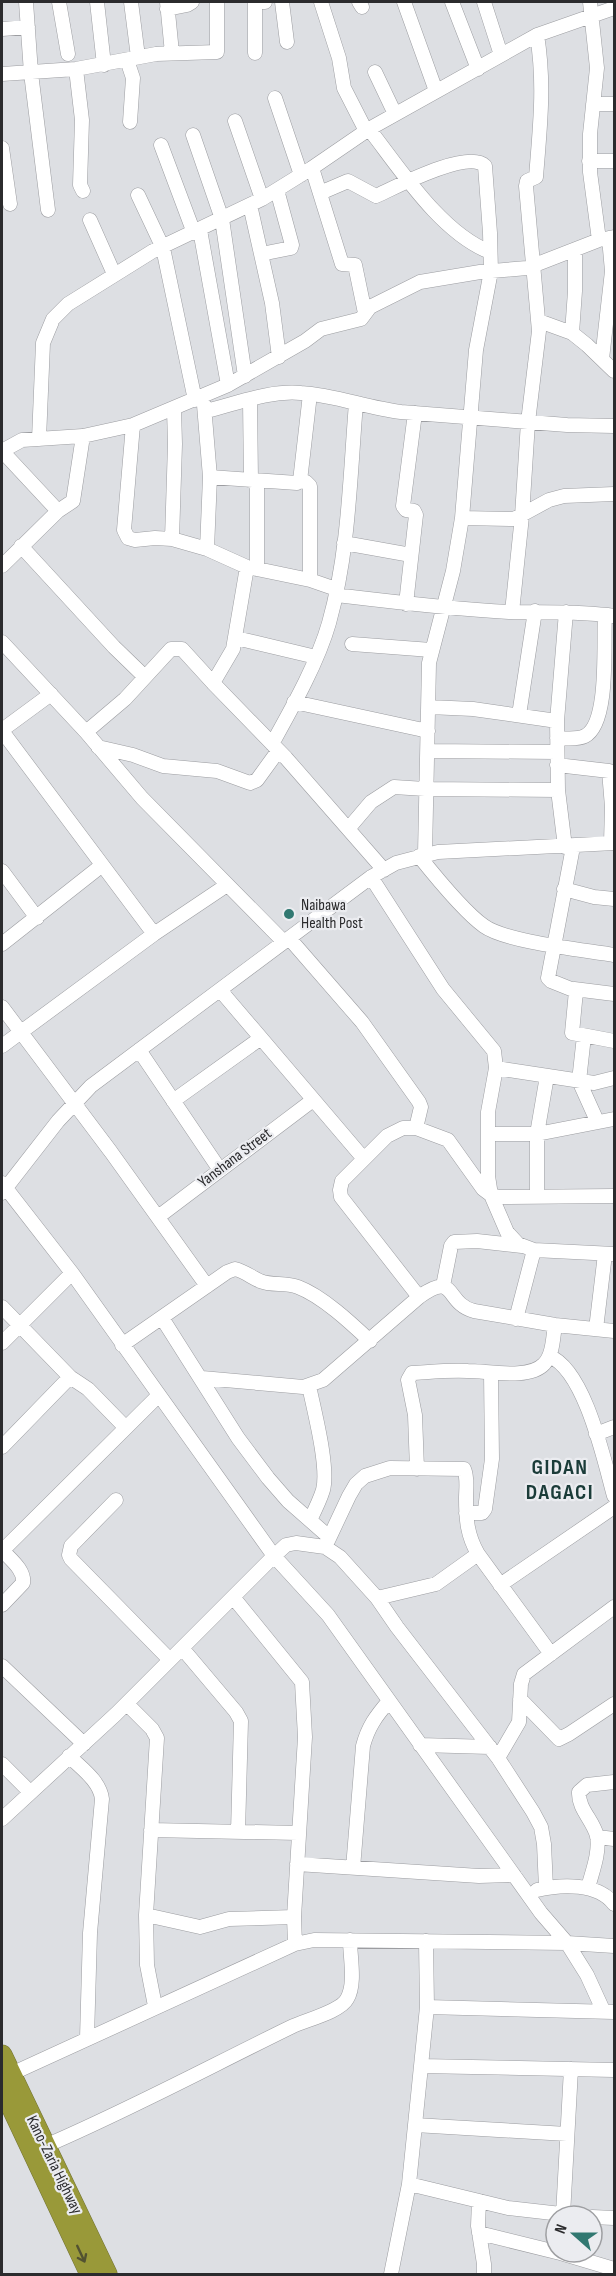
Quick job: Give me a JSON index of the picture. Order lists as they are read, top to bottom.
{
  "streets": {
    "highway": ["Kano-Zaria Highway"],
    "street": ["Yanshana Street"]
  },
  "districts": ["GIDAN DAGACI"],
  "places": ["Naibawa Health Post"],
  "north": "left"
}
